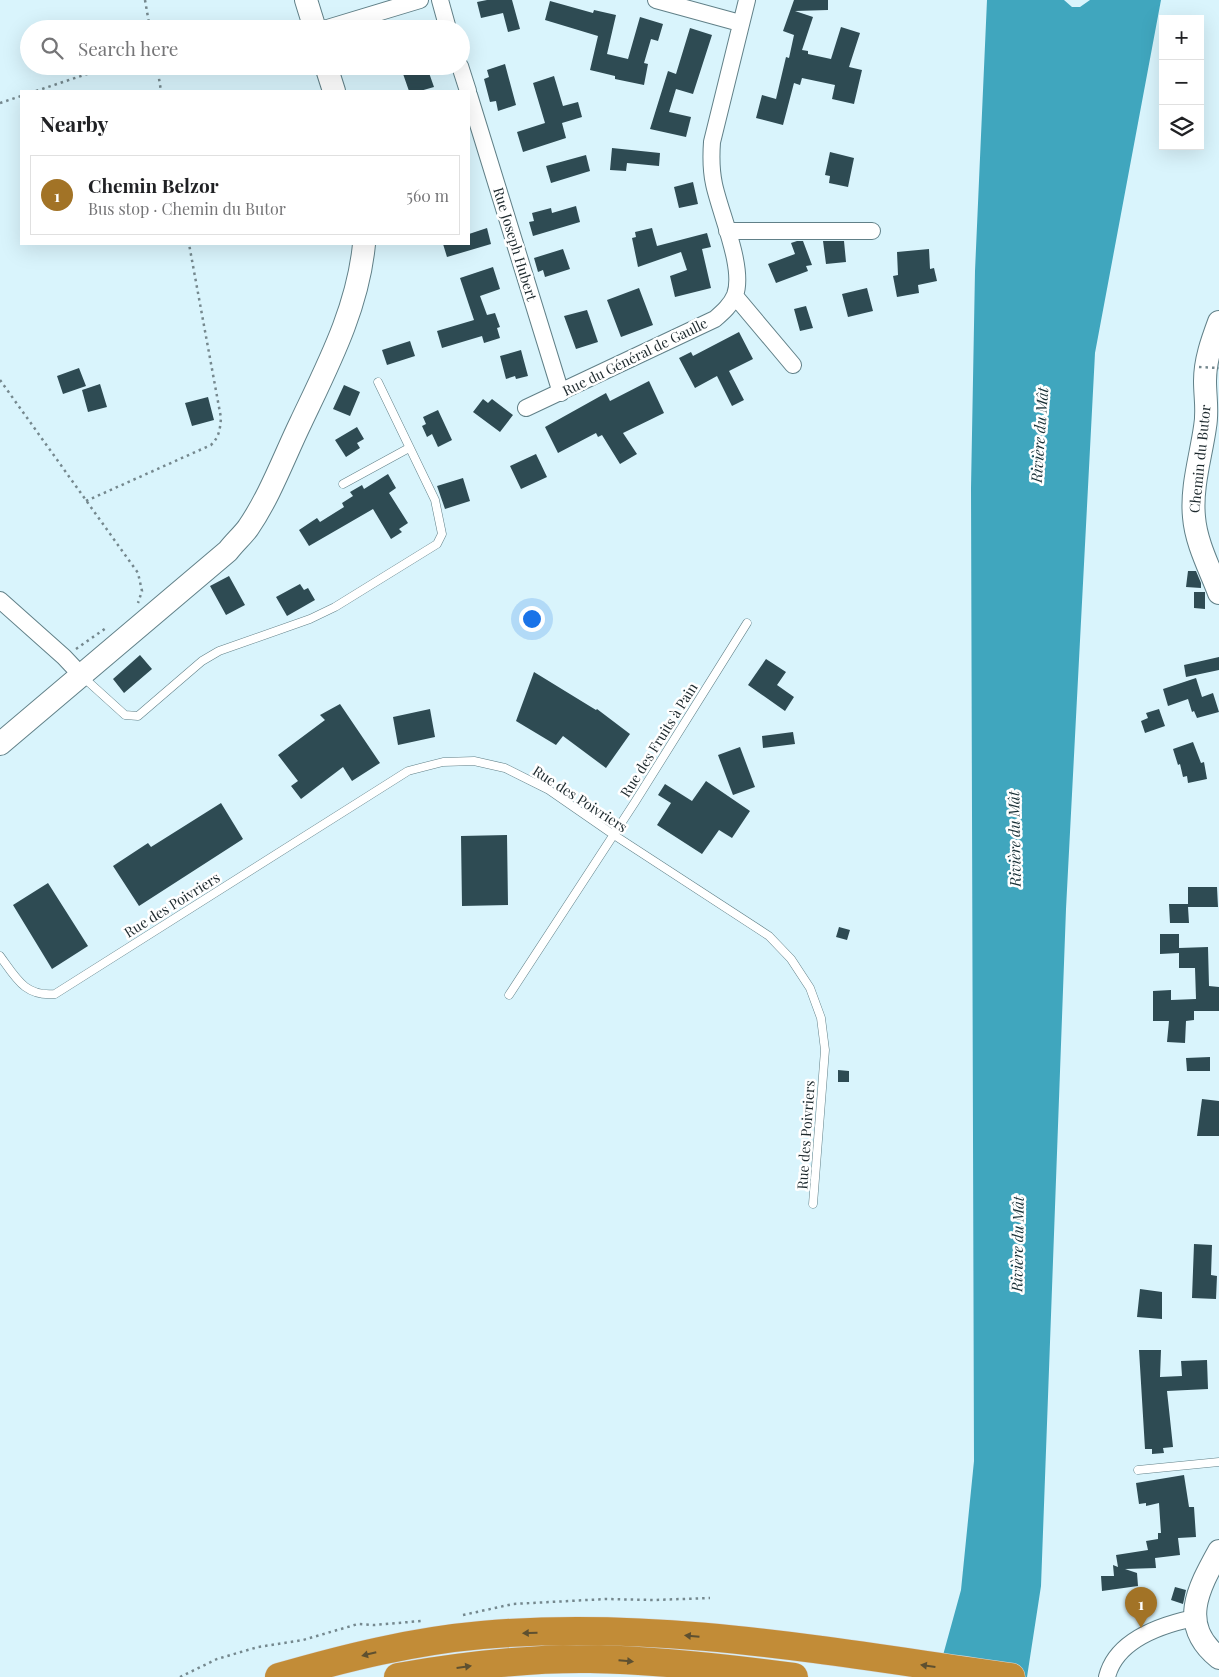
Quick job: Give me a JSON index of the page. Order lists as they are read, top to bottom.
{
  "streets": {
    "main road": ["Chemin du Butor"],
    "street": ["Rue Joseph Hubert", "Rue du Général de Gaulle"],
    "lane": ["Rue des Fruits à Pain", "Rue des Poivriers"]
  },
  "crossings": [
    ["Rue Joseph Hubert", "Rue du Général de Gaulle"],
    ["Rue des Fruits à Pain", "Rue des Poivriers"]
  ],
  "water": ["Rivière du Mât"],
  "page": {
    "map_buttons": ["+", "−"],
    "search": "Search here",
    "heading": "Nearby",
    "list": [
      {
        "mark": "1",
        "name": "Chemin Belzor",
        "note": "Bus stop · Chemin du Butor",
        "value": "560 m"
      }
    ],
    "pins": "1"
  }
}
